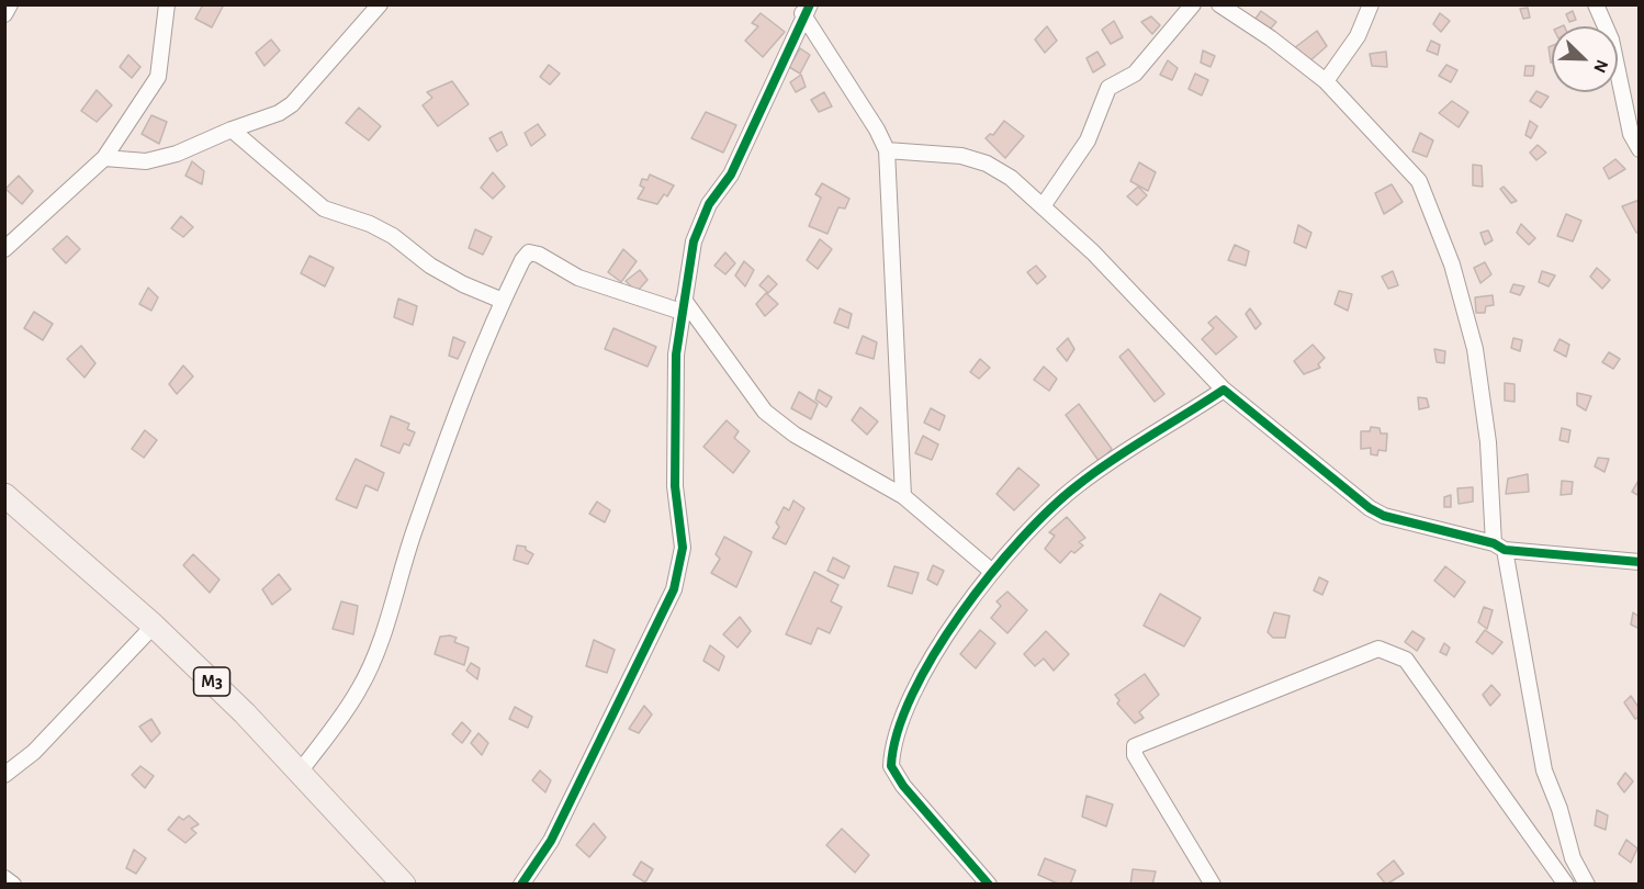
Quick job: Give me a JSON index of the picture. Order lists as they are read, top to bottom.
{
  "streets": {
    "main road": ["M3"]
  },
  "north": "bottom right"
}
